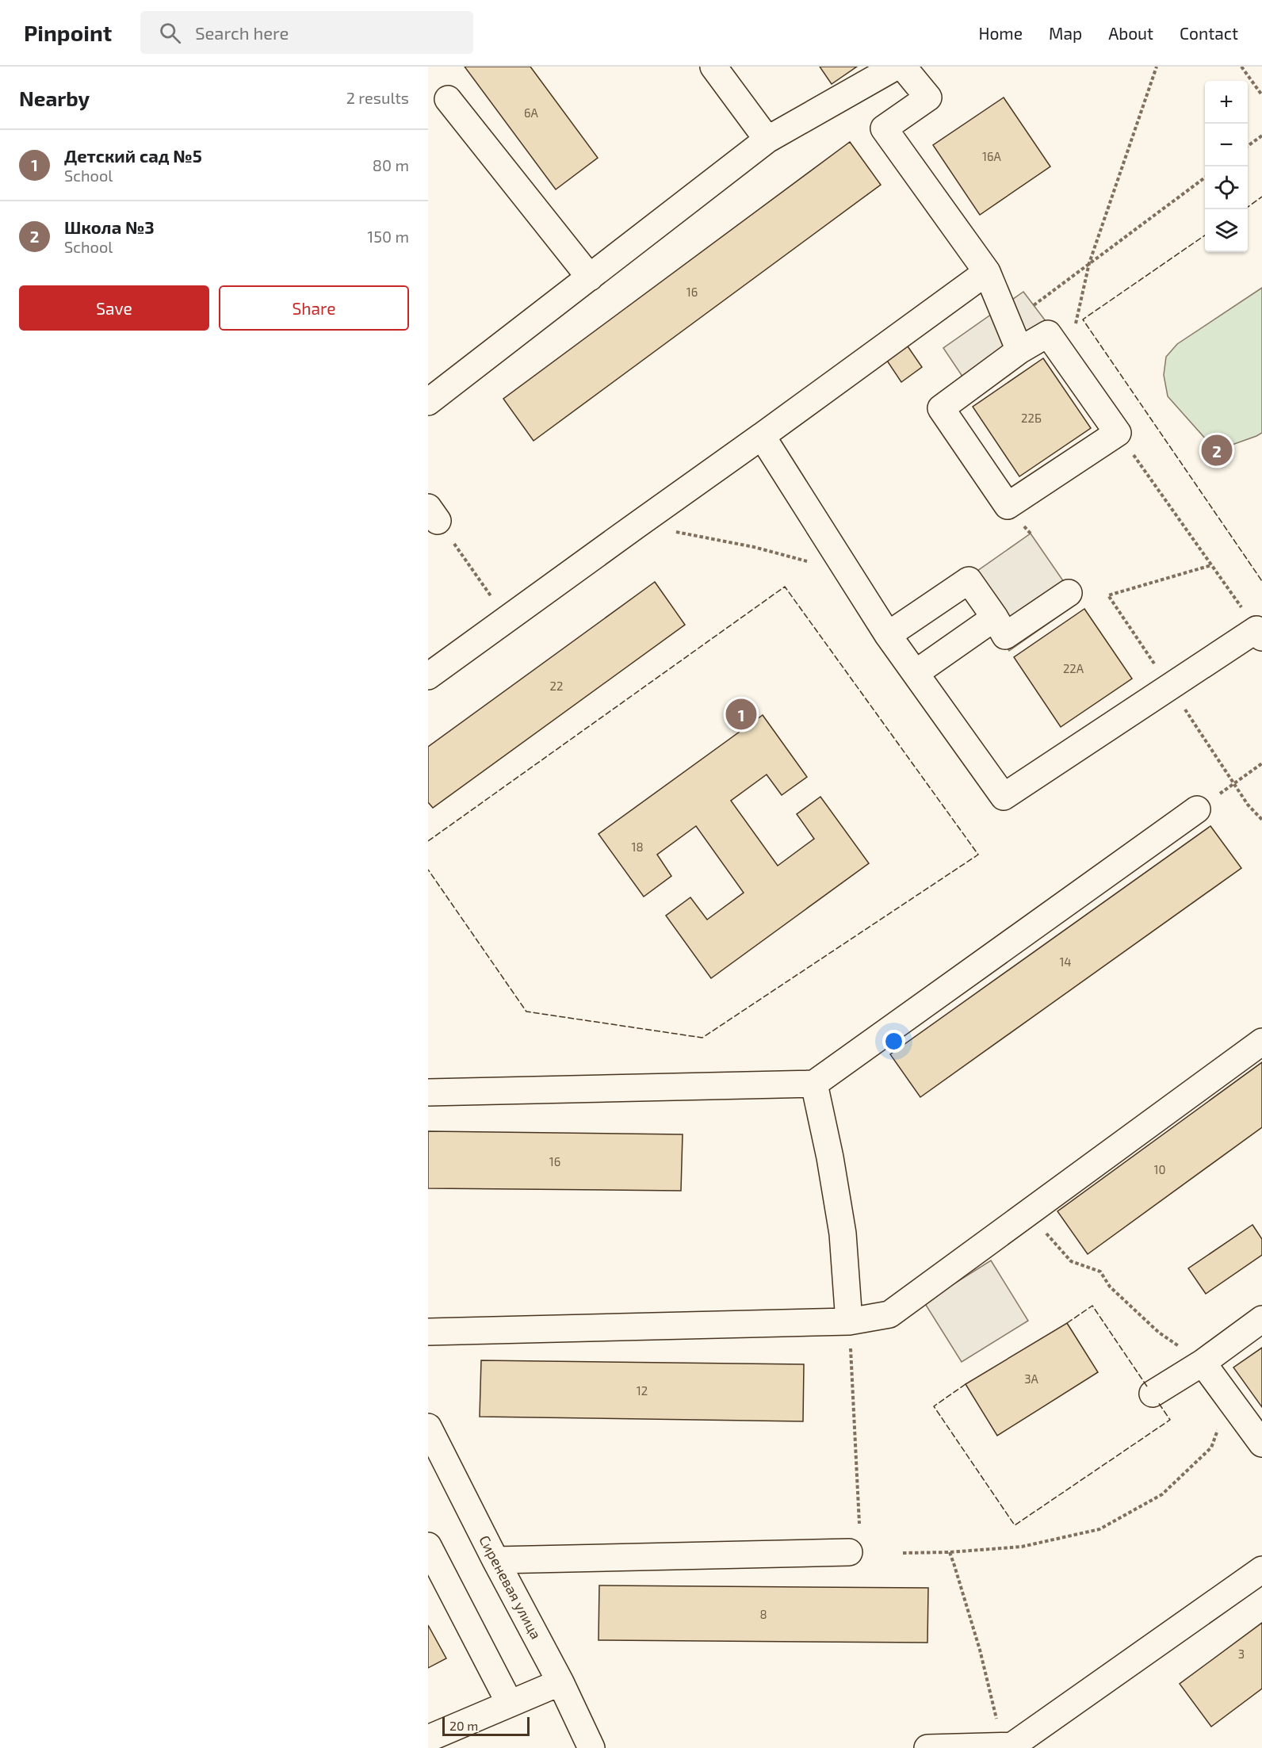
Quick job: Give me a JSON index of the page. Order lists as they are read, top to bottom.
{
  "streets": {
    "street": ["Сиреневая улица"]
  },
  "house_numbers": [
    "6А",
    "16А",
    "16",
    "22Б",
    "22А",
    "22",
    "18",
    "14",
    "16",
    "10",
    "3А",
    "12",
    "8",
    "3"
  ],
  "scale_bar": "20 m",
  "page": {
    "header": "Pinpoint",
    "search": "Search here",
    "nav": [
      "Home",
      "Map",
      "About",
      "Contact"
    ],
    "heading": ["Nearby", "2 results"],
    "map_buttons": ["+", "−"],
    "list": [
      {
        "mark": "1",
        "name": "Детский сад №5",
        "note": "School",
        "value": "80 m"
      },
      {
        "mark": "2",
        "name": "Школа №3",
        "note": "School",
        "value": "150 m"
      }
    ],
    "buttons": ["Save", "Share"],
    "pins": ["2", "1"],
    "scale": "20 m"
  }
}
